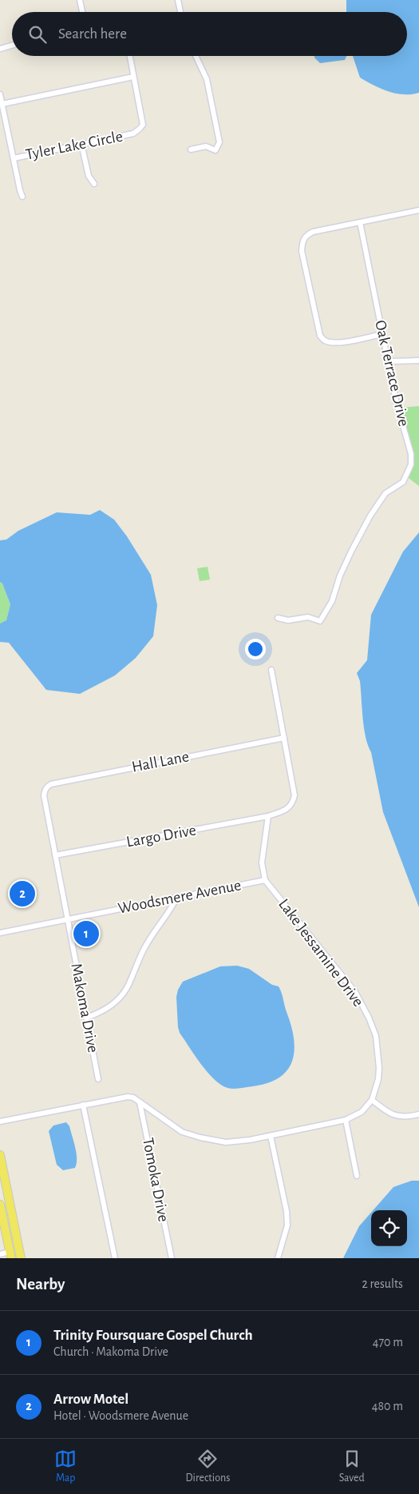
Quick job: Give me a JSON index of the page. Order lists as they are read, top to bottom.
{
  "streets": {
    "street": [
      "Tyler Lake Circle",
      "Oak Terrace Drive",
      "Hall Lane",
      "Largo Drive",
      "Woodsmere Avenue",
      "Lake Jessamine Drive",
      "Makoma Drive",
      "Tomoka Drive"
    ]
  },
  "crossings": [
    ["Hall Lane", "Makoma Drive"],
    ["Largo Drive", "Makoma Drive"],
    ["Woodsmere Avenue", "Lake Jessamine Drive"],
    ["Woodsmere Avenue", "Makoma Drive"]
  ],
  "page": {
    "search": "Search here",
    "pins": ["2", "1"],
    "heading": ["Nearby", "2 results"],
    "list": [
      {
        "mark": "1",
        "name": "Trinity Foursquare Gospel Church",
        "note": "Church · Makoma Drive",
        "value": "470 m"
      },
      {
        "mark": "2",
        "name": "Arrow Motel",
        "note": "Hotel · Woodsmere Avenue",
        "value": "480 m"
      }
    ],
    "nav": ["Map", "Directions", "Saved"]
  }
}
